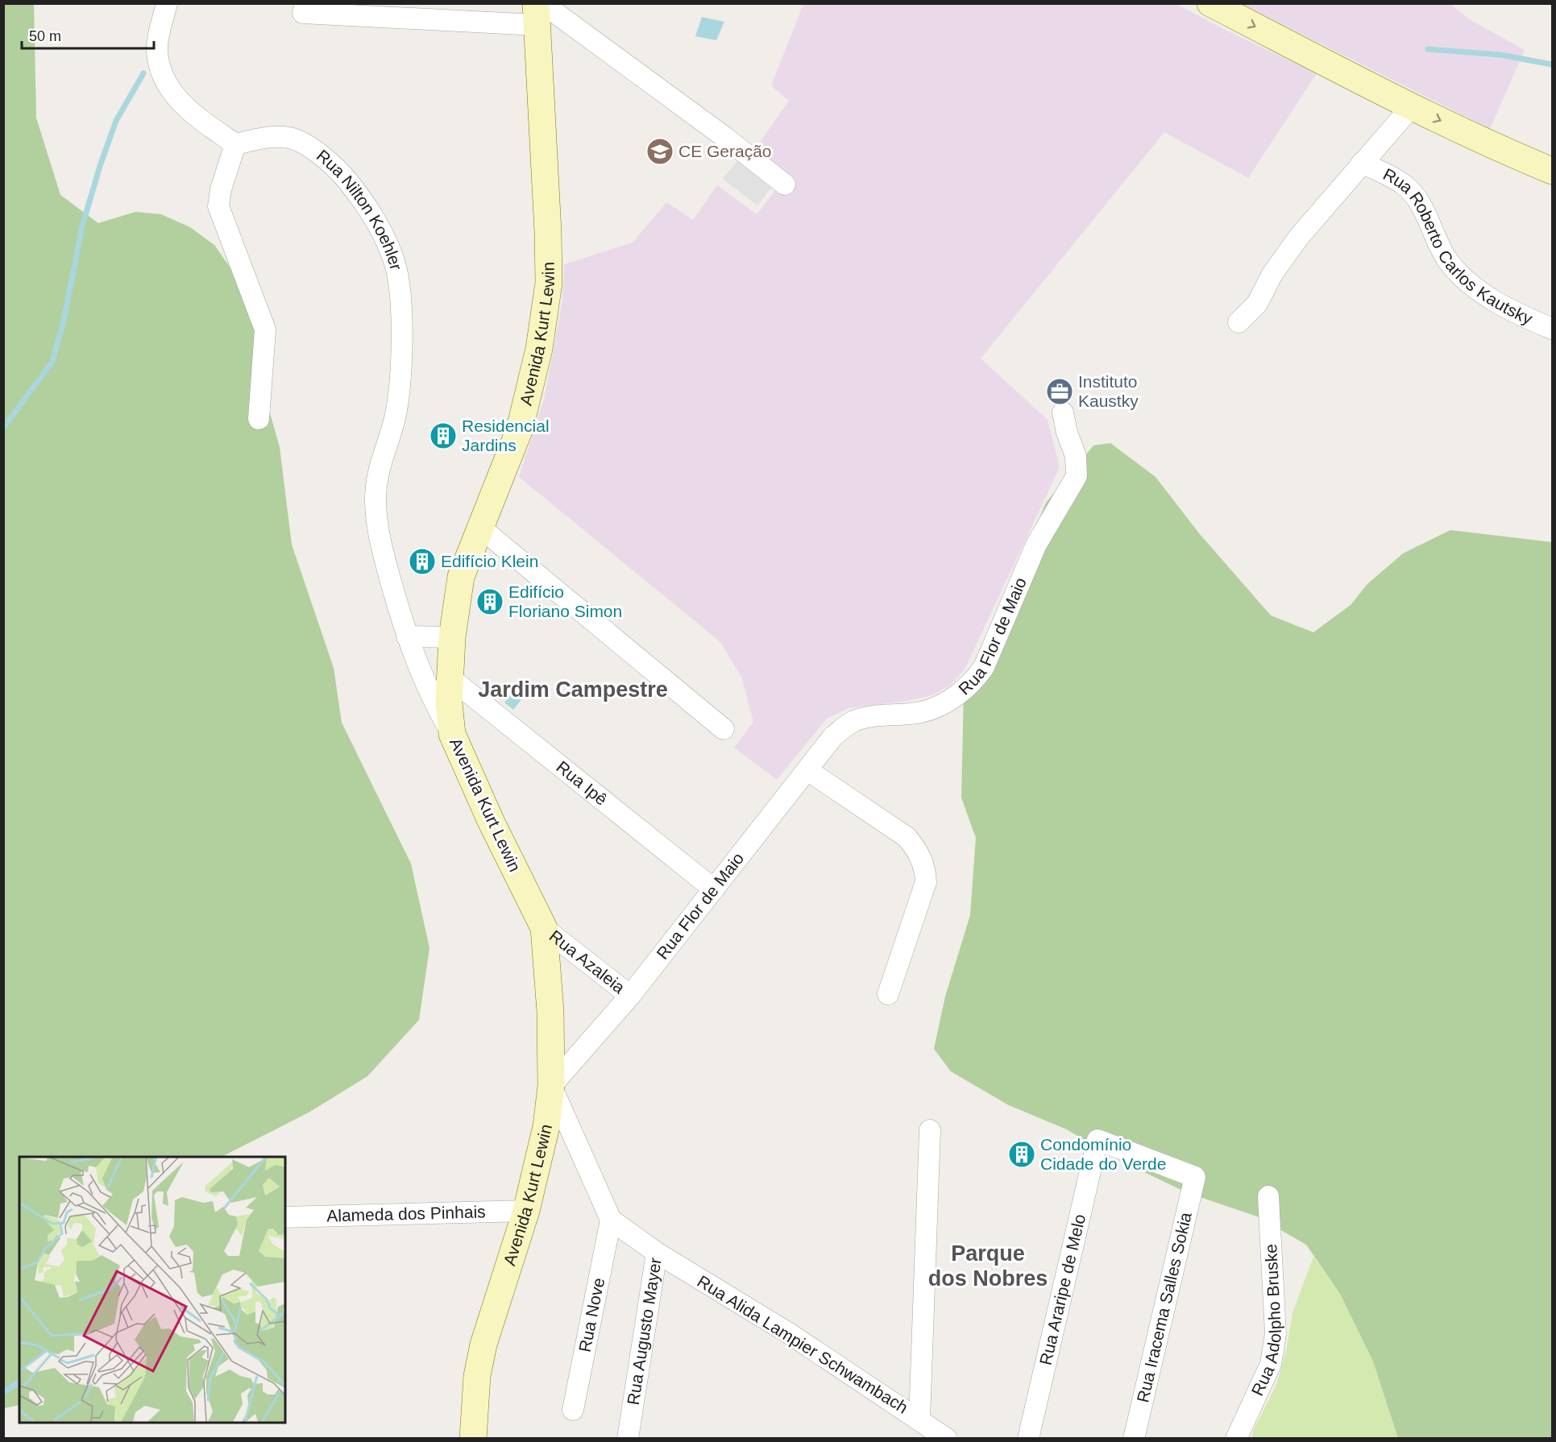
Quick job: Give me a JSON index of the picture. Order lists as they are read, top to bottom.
{
  "streets": {
    "main road": ["Avenida Kurt Lewin"],
    "street": [
      "Rua Nilton Koehler",
      "Rua Roberto Carlos Kautsky",
      "Rua Flor de Maio",
      "Rua Ipê",
      "Rua Azaleia",
      "Alameda dos Pinhais",
      "Rua Araripe de Melo",
      "Rua Iracema Salles Sokia",
      "Rua Nove",
      "Rua Adolpho Bruske",
      "Rua Augusto Mayer",
      "Rua Alida Lampier Schwambach"
    ]
  },
  "crossings": [
    ["Rua Nilton Koehler", "Avenida Kurt Lewin"],
    ["Avenida Kurt Lewin", "Rua Flor de Maio"],
    ["Avenida Kurt Lewin", "Rua Ipê"],
    ["Avenida Kurt Lewin", "Rua Azaleia"],
    ["Avenida Kurt Lewin", "Alameda dos Pinhais"],
    ["Rua Flor de Maio", "Rua Ipê"],
    ["Rua Flor de Maio", "Rua Azaleia"],
    ["Rua Araripe de Melo", "Rua Iracema Salles Sokia"],
    ["Rua Nove", "Rua Augusto Mayer"],
    ["Rua Augusto Mayer", "Rua Alida Lampier Schwambach"]
  ],
  "districts": ["Jardim Campestre", "Parque dos Nobres"],
  "places": {
    "school or university": ["CE Geração"],
    "office": ["Instituto Kaustky"],
    "building": [
      "Residencial Jardins",
      "Edifício Klein",
      "Edifício Floriano Simon",
      "Condomínio Cidade do Verde"
    ]
  },
  "scale_bar": "50 m"
}
